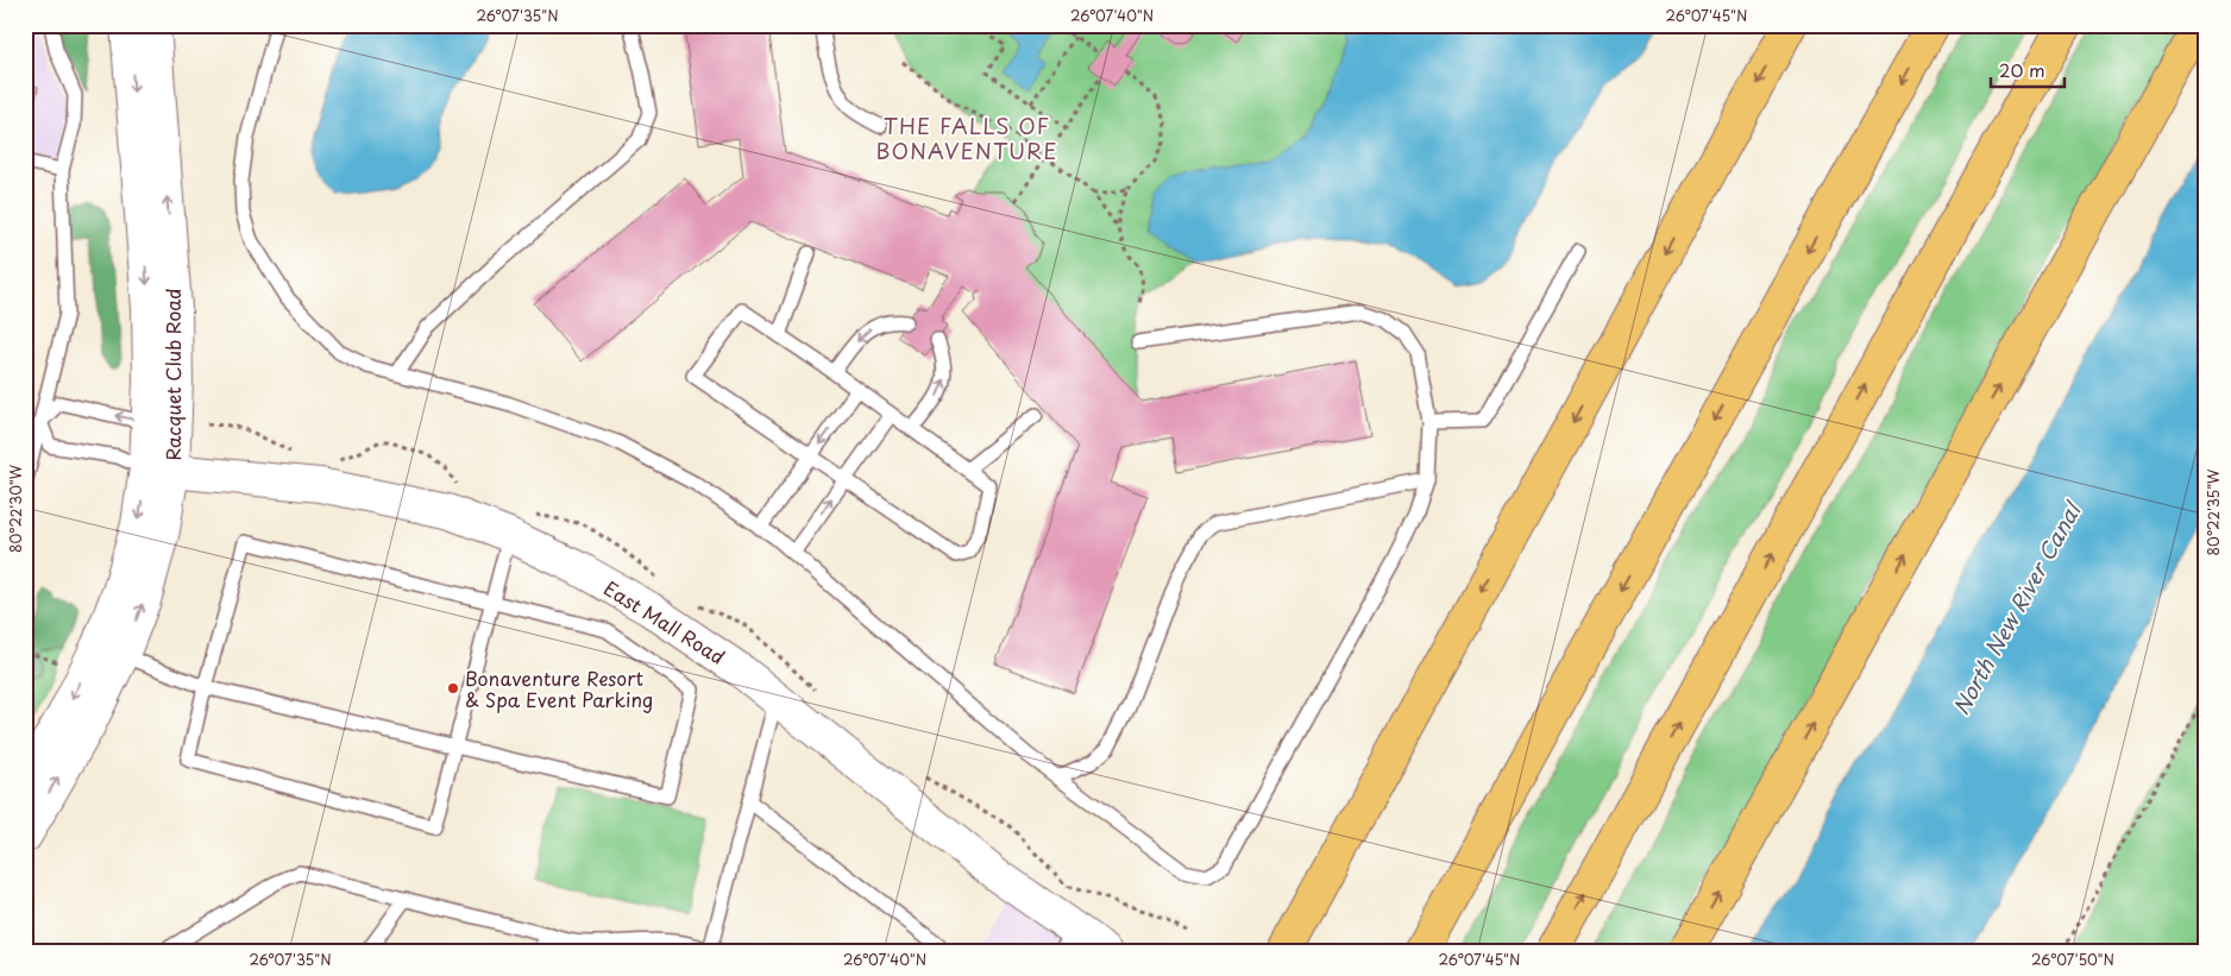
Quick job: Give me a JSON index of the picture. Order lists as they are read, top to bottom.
{
  "streets": {
    "street": ["Racquet Club Road", "East Mall Road"]
  },
  "crossings": [
    ["Racquet Club Road", "East Mall Road"]
  ],
  "districts": ["THE FALLS OF BONAVENTURE"],
  "water": ["North New River Canal"],
  "places": ["Bonaventure Resort & Spa Event Parking"],
  "scale_bar": "20 m",
  "coordinates": [
    "26°07'35\"N",
    "26°07'40\"N",
    "26°07'45\"N",
    "80°22'30\"W",
    "80°22'35\"W",
    "26°07'50\"N"
  ]
}
